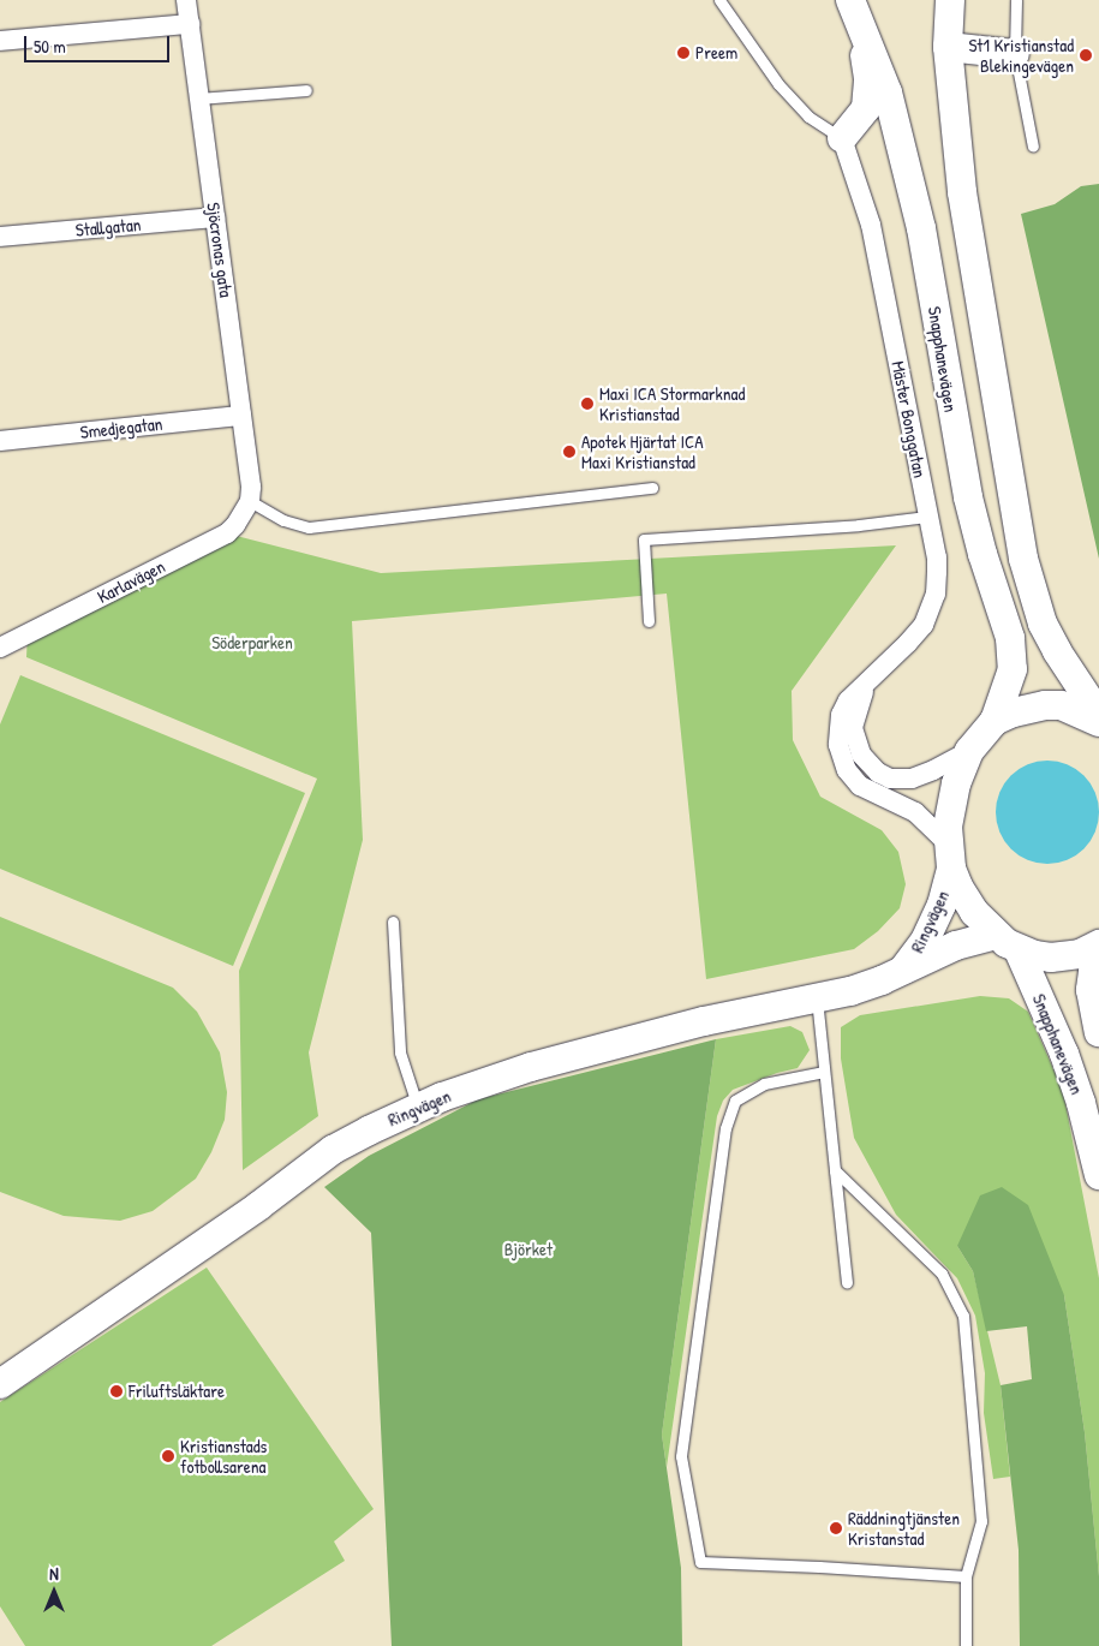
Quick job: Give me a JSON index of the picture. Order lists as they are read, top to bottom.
{
  "streets": {
    "main road": ["Snapphanevägen", "Ringvägen"],
    "street": [
      "Stallgatan",
      "Sjöcronas gata",
      "Mäster Bonggatan",
      "Smedjegatan",
      "Karlavägen"
    ]
  },
  "crossings": [
    ["Stallgatan", "Sjöcronas gata"],
    ["Sjöcronas gata", "Smedjegatan"],
    ["Sjöcronas gata", "Karlavägen"],
    ["Snapphanevägen", "Ringvägen"],
    ["Mäster Bonggatan", "Ringvägen"]
  ],
  "parks": ["Söderparken", "Björket"],
  "places": [
    "Preem",
    "St1 Kristianstad Blekingevägen",
    "Maxi ICA Stormarknad Kristianstad",
    "Apotek Hjärtat ICA Maxi Kristianstad",
    "Friluftsläktare",
    "Kristianstads fotbollsarena",
    "Räddningtjänsten Kristanstad"
  ],
  "scale_bar": "50 m",
  "north": "top"
}
